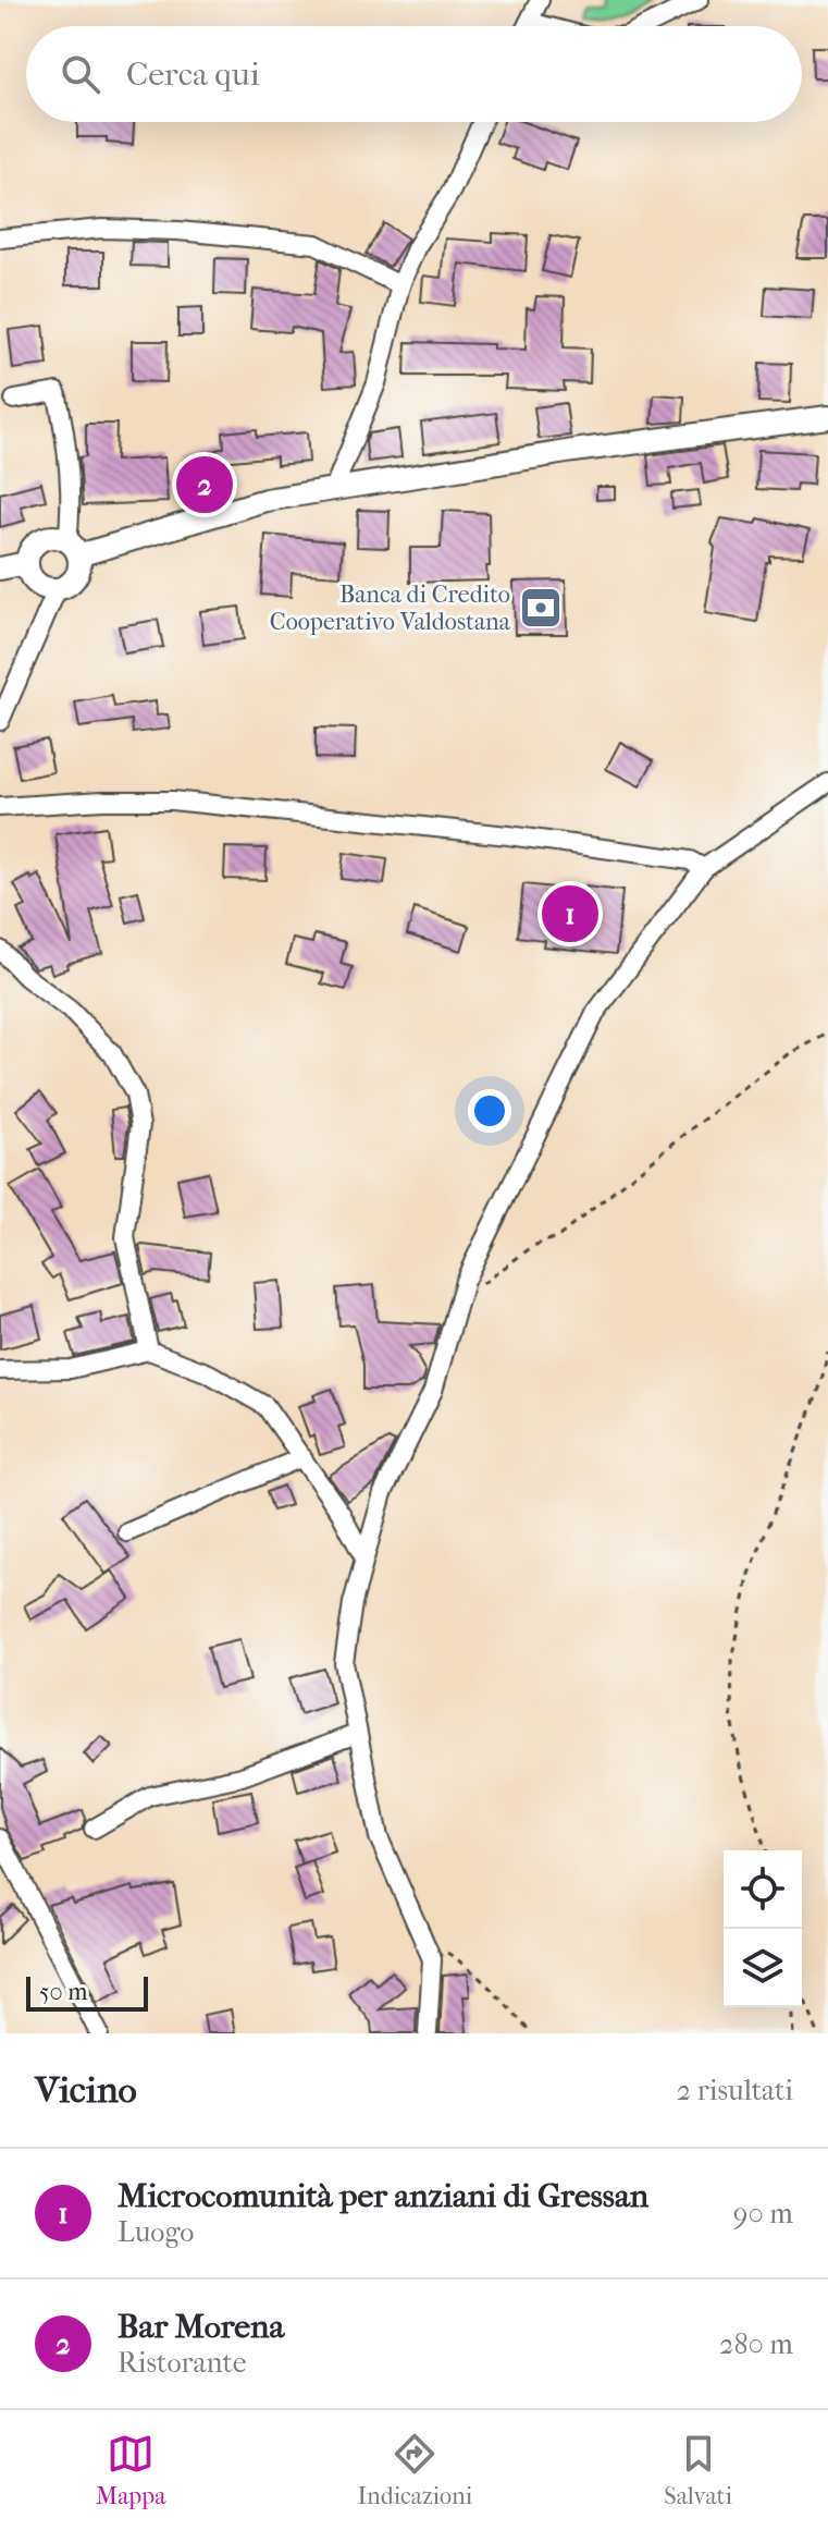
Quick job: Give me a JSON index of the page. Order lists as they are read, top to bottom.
{
  "places": {
    "bank": ["Banca di Credito Cooperativo Valdostana"]
  },
  "scale_bar": "50 m",
  "page": {
    "search": "Cerca qui",
    "pins": ["2", "1"],
    "scale": "50 m",
    "heading": ["Vicino", "2 risultati"],
    "list": [
      {
        "mark": "1",
        "name": "Microcomunità per anziani di Gressan",
        "note": "Luogo",
        "value": "90 m"
      },
      {
        "mark": "2",
        "name": "Bar Morena",
        "note": "Ristorante",
        "value": "280 m"
      }
    ],
    "nav": ["Mappa", "Indicazioni", "Salvati"]
  }
}
